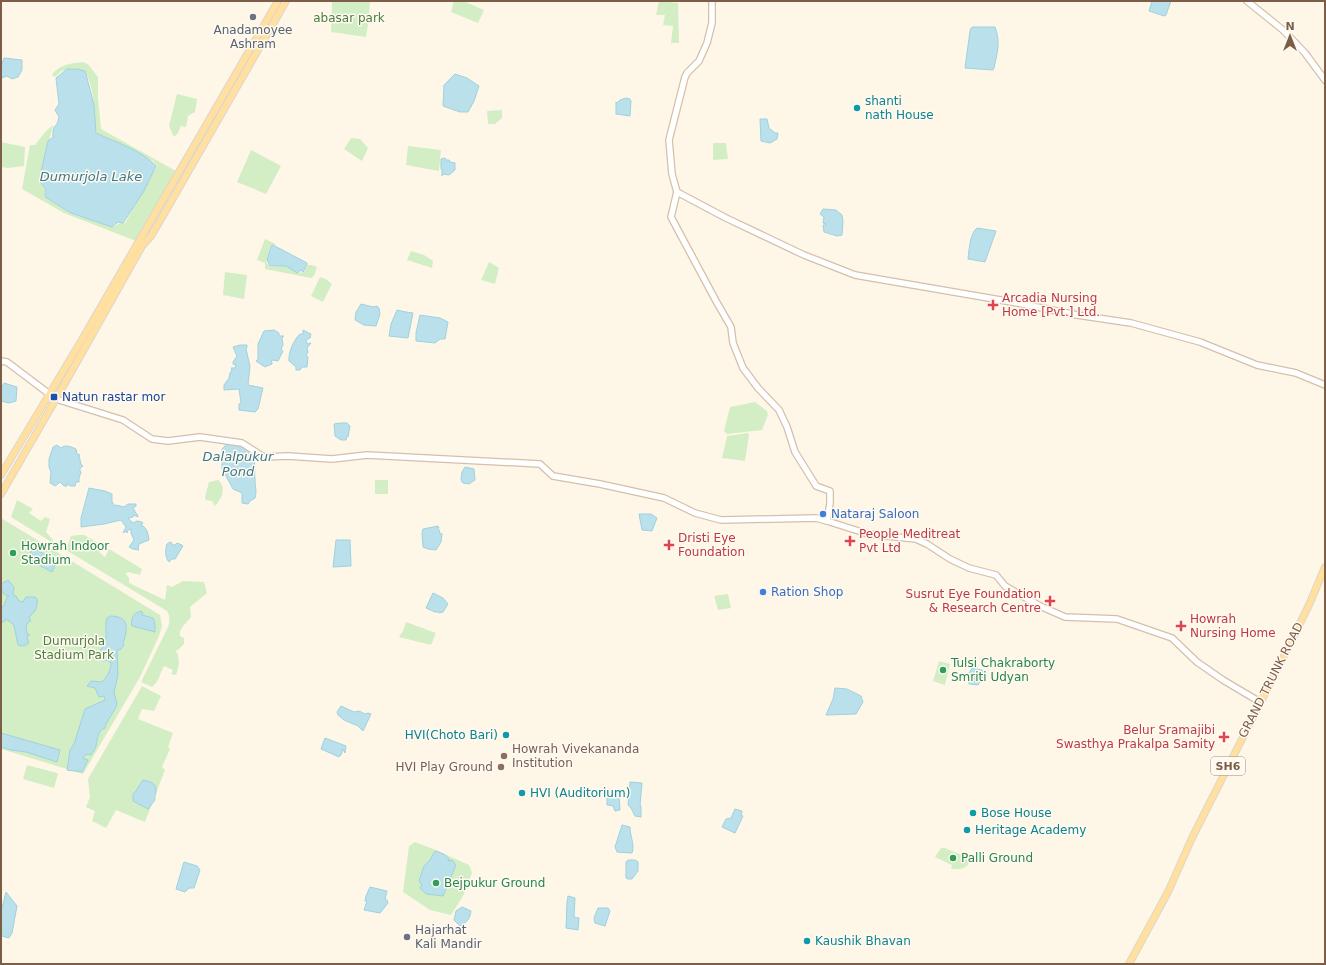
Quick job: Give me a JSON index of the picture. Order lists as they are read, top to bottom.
{
  "streets": {
    "main road": ["GRAND TRUNK ROAD", "SH6"]
  },
  "water": ["Dumurjola Lake", "Dalalpukur Pond"],
  "parks": ["abasar park", "Dumurjola Stadium Park"],
  "places": {
    "other": [
      "Anadamoyee Ashram",
      "shanti nath House",
      "Nataraj Saloon",
      "Howrah Indoor Stadium",
      "Ration Shop",
      "Tulsi Chakraborty Smriti Udyan",
      "HVI(Choto Bari)",
      "Howrah Vivekananda Institution",
      "HVI Play Ground",
      "HVI (Auditorium)",
      "Bose House",
      "Heritage Academy",
      "Palli Ground",
      "Bejpukur Ground",
      "Hajarhat Kali Mandir",
      "Kaushik Bhavan"
    ],
    "health": [
      "Arcadia Nursing Home [Pvt.] Ltd.",
      "People Meditreat Pvt Ltd",
      "Dristi Eye Foundation",
      "Susrut Eye Foundation & Research Centre",
      "Howrah Nursing Home",
      "Belur Sramajibi Swasthya Prakalpa Samity"
    ],
    "transit": ["Natun rastar mor"]
  },
  "north": "top"
}
